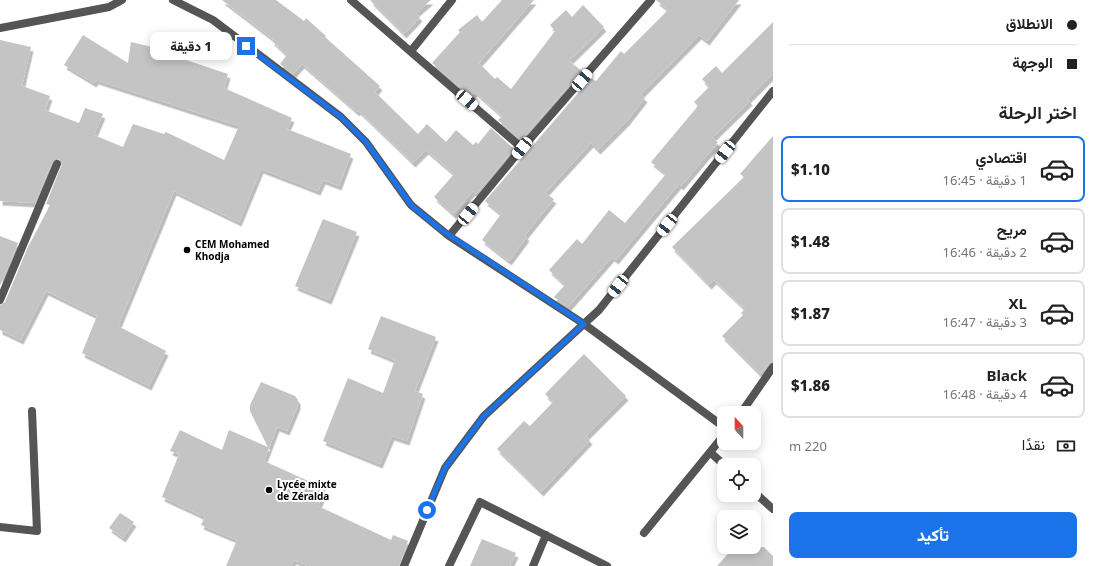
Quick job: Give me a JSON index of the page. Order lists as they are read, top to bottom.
{
  "places": ["CEM Mohamed Khodja", "Lycée mixte de Zéralda"],
  "north": "top",
  "page": {
    "banner": ["الانطلاق", "الوجهة"],
    "bubble": "1 دقيقة",
    "heading": "اختر الرحلة",
    "list": [
      {
        "name": "اقتصادي",
        "note": "1 دقيقة · 16:45",
        "value": "$1.10"
      },
      {
        "name": "مريح",
        "note": "2 دقيقة · 16:46",
        "value": "$1.48"
      },
      {
        "name": "XL",
        "note": "3 دقيقة · 16:47",
        "value": "$1.87"
      },
      {
        "name": "Black",
        "note": "4 دقيقة · 16:48",
        "value": "$1.86"
      }
    ],
    "pay": ["نقدًا", "220 m"],
    "buttons": "تأكيد"
  }
}
